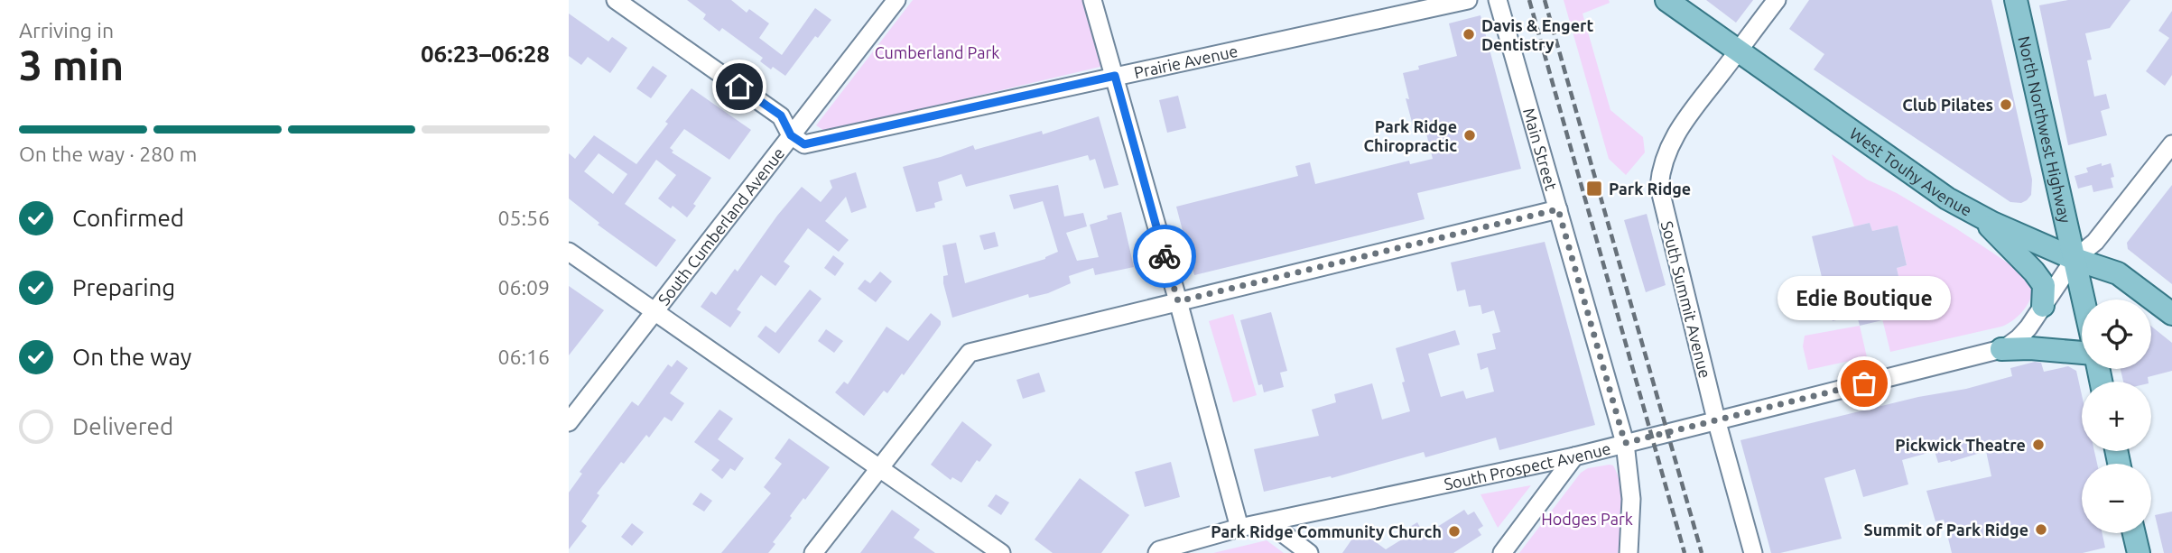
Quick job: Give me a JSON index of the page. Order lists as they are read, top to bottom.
{
  "streets": {
    "main road": ["North Northwest Highway", "West Touhy Avenue"],
    "street": [
      "Prairie Avenue",
      "Main Street",
      "South Cumberland Avenue",
      "South Summit Avenue",
      "South Prospect Avenue"
    ]
  },
  "crossings": [
    ["Prairie Avenue", "South Cumberland Avenue"],
    ["North Northwest Highway", "West Touhy Avenue"],
    ["North Northwest Highway", "South Prospect Avenue"],
    ["Main Street", "South Prospect Avenue"],
    ["West Touhy Avenue", "South Summit Avenue"],
    ["West Touhy Avenue", "South Prospect Avenue"],
    ["South Summit Avenue", "South Prospect Avenue"]
  ],
  "parks": ["Cumberland Park", "Hodges Park"],
  "places": {
    "other": [
      "Davis & Engert Dentistry",
      "Club Pilates",
      "Park Ridge Chiropractic",
      "Edie Boutique",
      "Pickwick Theatre",
      "Summit of Park Ridge",
      "Park Ridge Community Church"
    ],
    "transit": ["Park Ridge"]
  },
  "page": {
    "heading": ["3 min", "Arriving in", "06:23–06:28"],
    "bar": "On the way · 280 m",
    "list": [
      ["Confirmed", "05:56"],
      ["Preparing", "06:09"],
      ["On the way", "06:16"],
      "Delivered"
    ],
    "bubble": "Edie Boutique",
    "map_buttons": ["+", "−"]
  }
}
